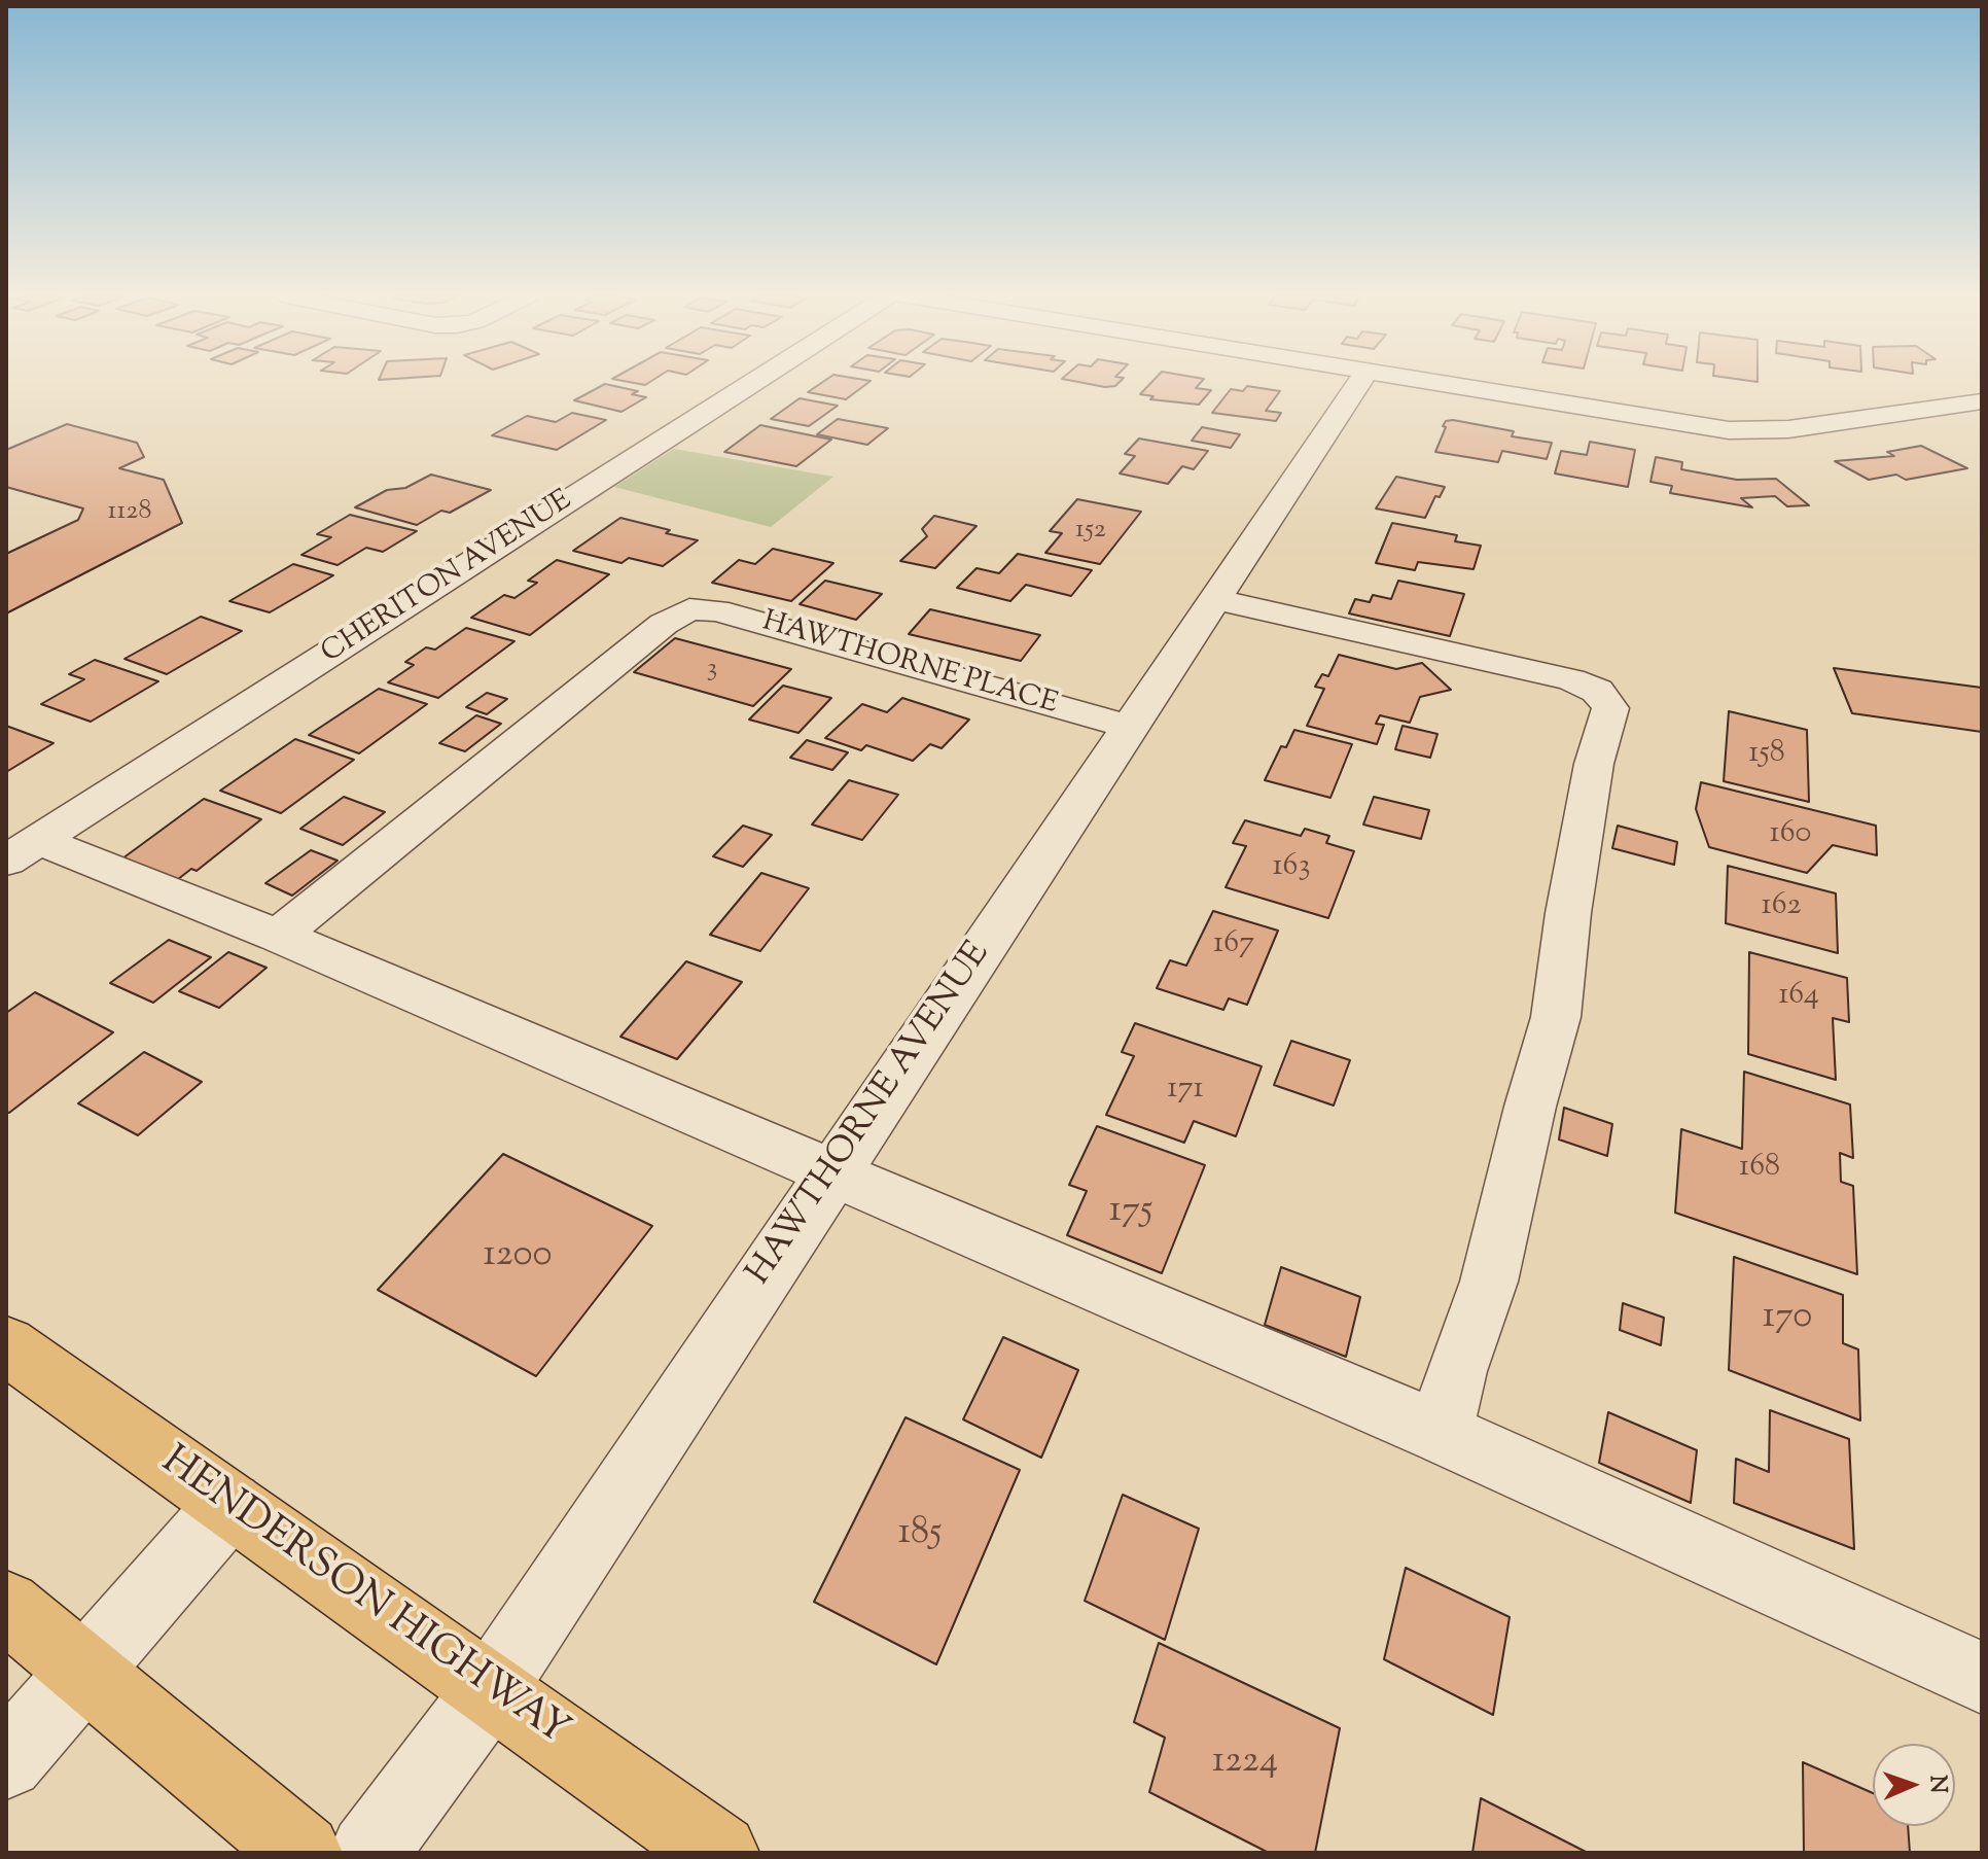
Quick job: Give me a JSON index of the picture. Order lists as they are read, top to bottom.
{
  "streets": {
    "main road": ["HENDERSON HIGHWAY"],
    "street": ["CHERITON AVENUE", "HAWTHORNE PLACE", "HAWTHORNE AVENUE"]
  },
  "crossings": [
    ["HAWTHORNE PLACE", "HAWTHORNE AVENUE"],
    ["HAWTHORNE AVENUE", "HENDERSON HIGHWAY"]
  ],
  "house_numbers": [
    "1128",
    "152",
    "3",
    "158",
    "160",
    "163",
    "162",
    "167",
    "164",
    "171",
    "168",
    "175",
    "1200",
    "170",
    "185",
    "1224"
  ],
  "north": "right"
}
